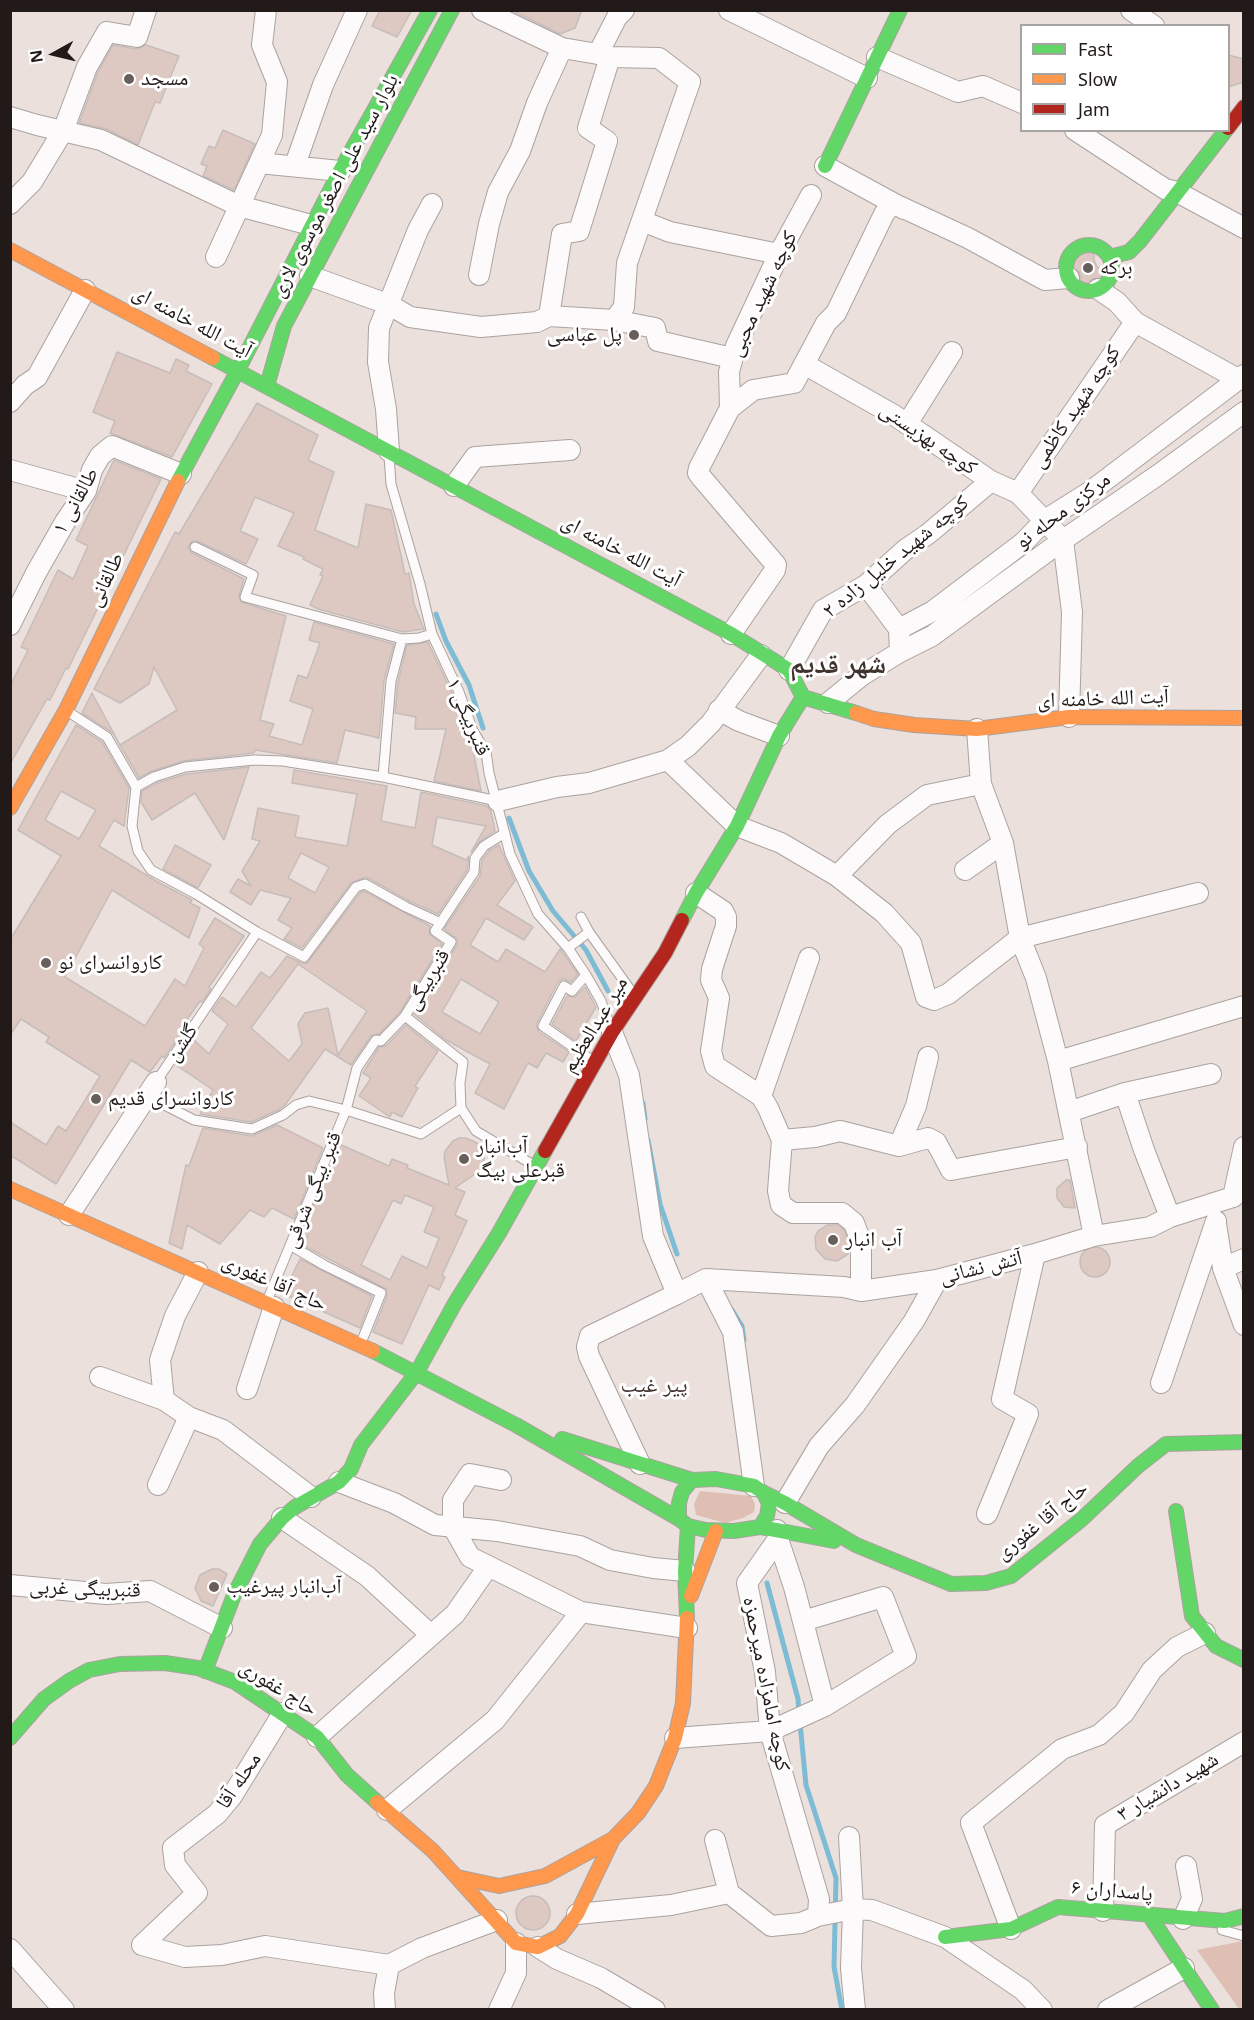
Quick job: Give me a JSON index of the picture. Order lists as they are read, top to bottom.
{
  "streets": {
    "main road": [
      "بلوار سید علی اصغر موسوی لاری",
      "آیت الله خامنه ای",
      "طالقانی",
      "میر عبدالعظیم",
      "حاج آقا غفوری",
      "حاج غفوری",
      "پاسداران ۶"
    ],
    "street": [
      "کوچه شهید محبی",
      "کوچه شهید کاظمی",
      "کوچه بهزیستی",
      "طالقانی ۱",
      "مرکزی محله نو",
      "کوچه شهید خلیل زاده ۲",
      "گلشن",
      "آتش نشانی",
      "قنبربیگی غربی",
      "کوچه امامزاده میرحمزه",
      "محله آقا",
      "شهید دانشیار ۳"
    ],
    "lane": ["قنبربیگی ۱", "قنبربیگی", "قنبر بیگی شرقی"]
  },
  "crossings": [
    ["بلوار سید علی اصغر موسوی لاری", "آیت الله خامنه ای"],
    ["بلوار سید علی اصغر موسوی لاری", "طالقانی"],
    ["کوچه شهید محبی", "آیت الله خامنه ای"],
    ["آیت الله خامنه ای", "مرکزی محله نو"],
    ["آیت الله خامنه ای", "کوچه شهید خلیل زاده ۲"],
    ["آیت الله خامنه ای", "طالقانی"],
    ["آیت الله خامنه ای", "قنبربیگی ۱"],
    ["آیت الله خامنه ای", "میر عبدالعظیم"],
    ["کوچه شهید کاظمی", "کوچه بهزیستی"],
    ["کوچه بهزیستی", "مرکزی محله نو"],
    ["کوچه بهزیستی", "کوچه شهید خلیل زاده ۲"],
    ["طالقانی ۱", "طالقانی"],
    ["قنبربیگی ۱", "قنبربیگی"],
    ["قنبربیگی ۱", "میر عبدالعظیم"],
    ["قنبربیگی", "قنبر بیگی شرقی"],
    ["میر عبدالعظیم", "حاج آقا غفوری"],
    ["گلشن", "حاج آقا غفوری"],
    ["قنبر بیگی شرقی", "حاج آقا غفوری"],
    ["حاج آقا غفوری", "کوچه امامزاده میرحمزه"],
    ["حاج غفوری", "محله آقا"],
    ["شهید دانشیار ۳", "پاسداران ۶"]
  ],
  "districts": ["شهر قدیم", "پیر غیب"],
  "places": [
    "مسجد",
    "برکه",
    "پل عباسی",
    "کاروانسرای نو",
    "کاروانسرای قدیم",
    "آب‌انبار قبرعلی بیگ",
    "آب انبار",
    "آب‌انبار پیرغیب"
  ],
  "legend": ["Fast", "Slow", "Jam"],
  "north": "left"
}
